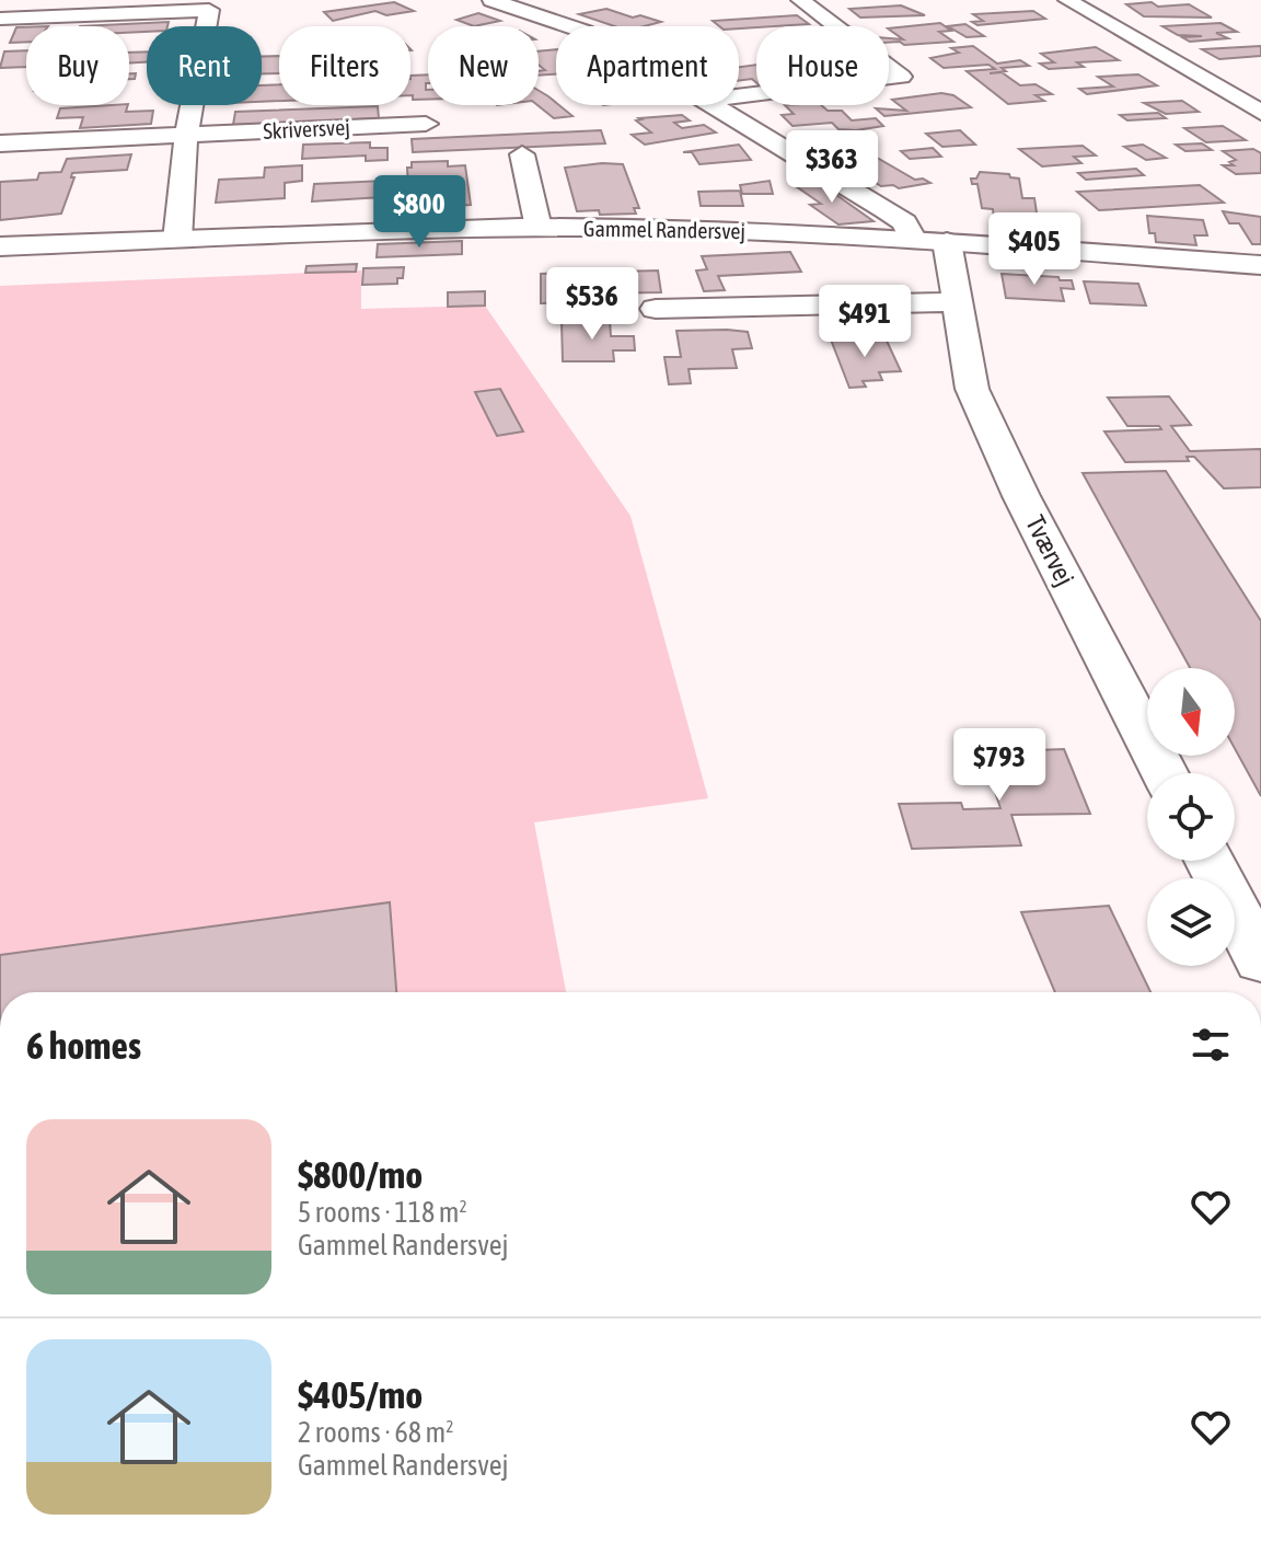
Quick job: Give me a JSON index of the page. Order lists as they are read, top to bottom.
{
  "streets": {
    "street": ["Skriversvej", "Gammel Randersvej", "Tværvej"]
  },
  "crossings": [
    ["Gammel Randersvej", "Tværvej"]
  ],
  "north": "bottom",
  "page": {
    "chip": [
      "Buy",
      "Rent",
      "Filters",
      "New",
      "Apartment",
      "House"
    ],
    "price": [
      "$363",
      "$800",
      "$405",
      "$536",
      "$491",
      "$793"
    ],
    "heading": "6 homes",
    "list": [
      {
        "name": "$800/mo",
        "note": "5 rooms · 118 m² · Gammel Randersvej"
      },
      {
        "name": "$405/mo",
        "note": "2 rooms · 68 m² · Gammel Randersvej"
      }
    ]
  }
}
